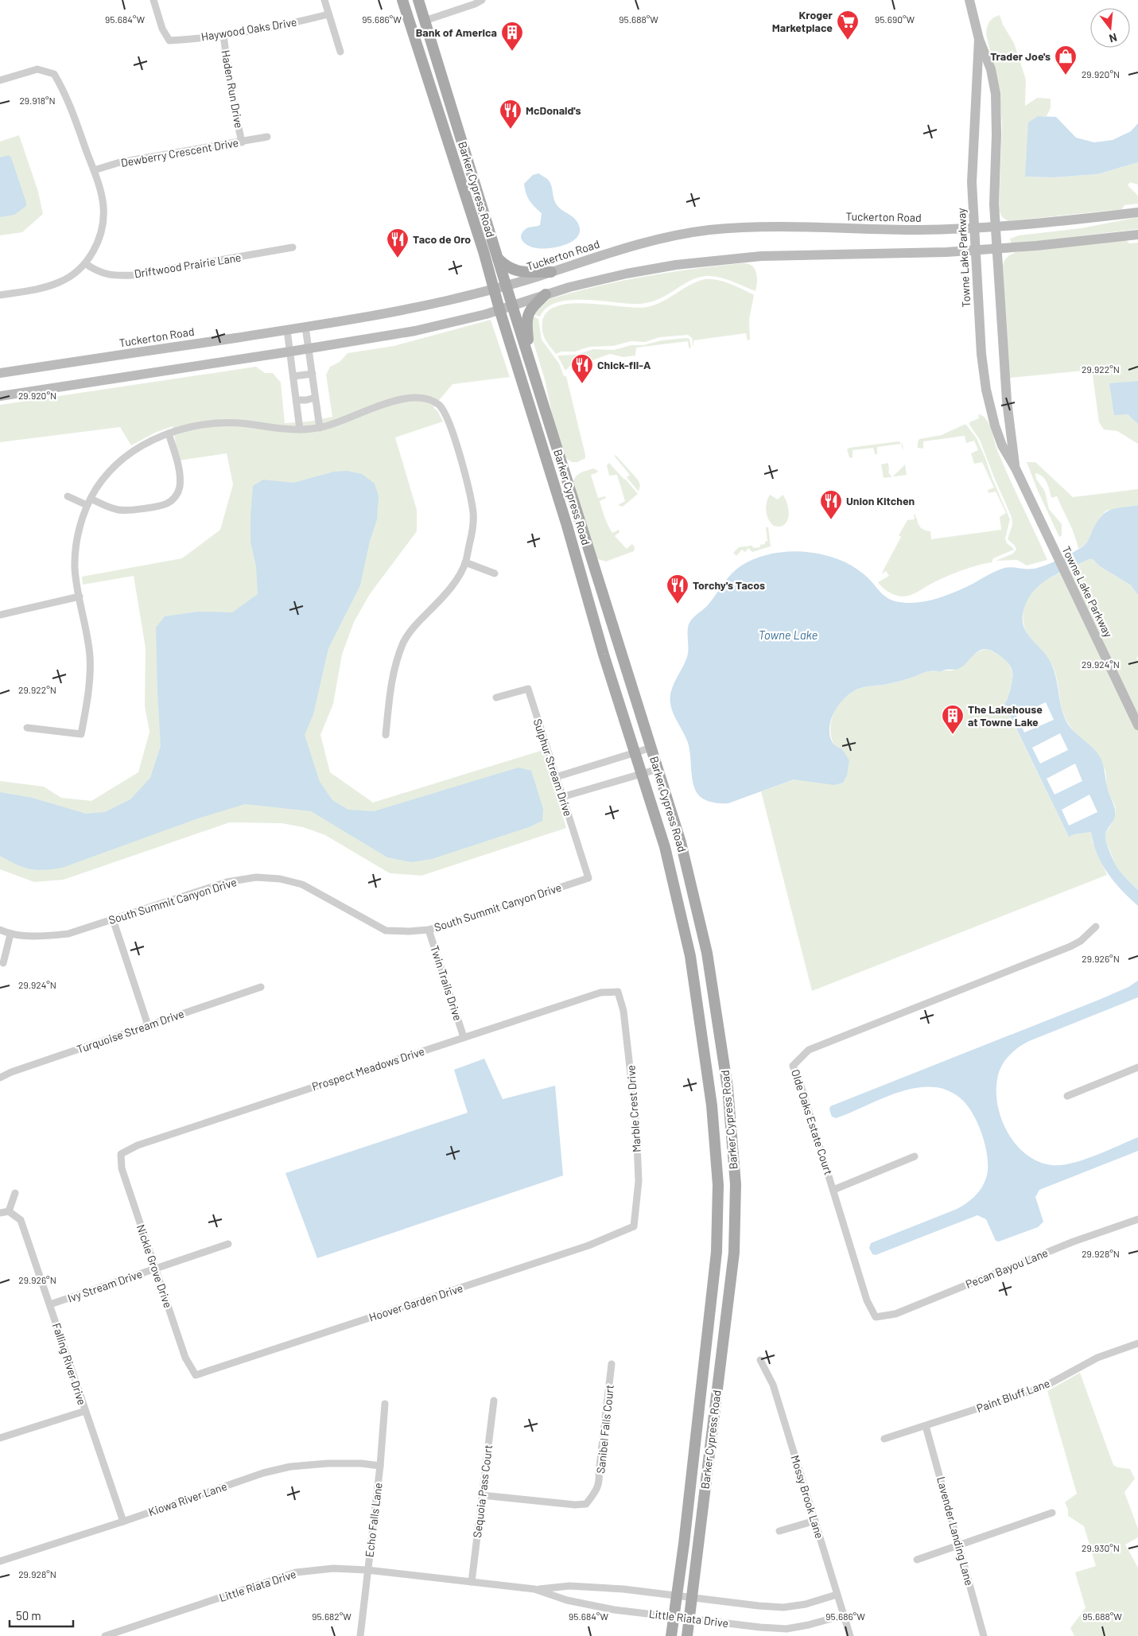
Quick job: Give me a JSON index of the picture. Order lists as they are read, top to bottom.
{
  "streets": {
    "main road": ["Barker Cypress Road", "Tuckerton Road", "Towne Lake Parkway"],
    "street": [
      "Haywood Oaks Drive",
      "Haden Run Drive",
      "Dewberry Crescent Drive",
      "Driftwood Prairie Lane",
      "Sulphur Stream Drive",
      "South Summit Canyon Drive",
      "Twin Trails Drive",
      "Turquoise Stream Drive",
      "Prospect Meadows Drive",
      "Marble Crest Drive",
      "Olde Oaks Estate Court",
      "Nickle Grove Drive",
      "Pecan Bayou Lane",
      "Ivy Stream Drive",
      "Hoover Garden Drive",
      "Falling River Drive",
      "Paint Bluff Lane",
      "Sanibel Falls Court",
      "Sequoia Pass Court",
      "Mossy Brook Lane",
      "Kiowa River Lane",
      "Echo Falls Lane",
      "Lavender Landing Lane",
      "Little Riata Drive"
    ]
  },
  "crossings": [
    ["Haywood Oaks Drive", "Haden Run Drive"],
    ["Haden Run Drive", "Dewberry Crescent Drive"],
    ["Barker Cypress Road", "Tuckerton Road"],
    ["Barker Cypress Road", "Little Riata Drive"],
    ["Tuckerton Road", "Towne Lake Parkway"],
    ["Sulphur Stream Drive", "South Summit Canyon Drive"],
    ["South Summit Canyon Drive", "Twin Trails Drive"],
    ["Twin Trails Drive", "Prospect Meadows Drive"],
    ["Prospect Meadows Drive", "Marble Crest Drive"],
    ["Prospect Meadows Drive", "Nickle Grove Drive"],
    ["Marble Crest Drive", "Hoover Garden Drive"],
    ["Olde Oaks Estate Court", "Pecan Bayou Lane"],
    ["Nickle Grove Drive", "Ivy Stream Drive"],
    ["Nickle Grove Drive", "Hoover Garden Drive"],
    ["Ivy Stream Drive", "Falling River Drive"],
    ["Falling River Drive", "Kiowa River Lane"],
    ["Paint Bluff Lane", "Lavender Landing Lane"],
    ["Sanibel Falls Court", "Sequoia Pass Court"],
    ["Sequoia Pass Court", "Little Riata Drive"],
    ["Mossy Brook Lane", "Little Riata Drive"],
    ["Kiowa River Lane", "Echo Falls Lane"],
    ["Echo Falls Lane", "Little Riata Drive"]
  ],
  "water": ["Towne Lake"],
  "places": {
    "supermarket": ["Kroger Marketplace"],
    "building": ["Bank of America", "The Lakehouse at Towne Lake"],
    "shop": ["Trader Joe's"],
    "restaurant": [
      "McDonald's",
      "Taco de Oro",
      "Chick-fil-A",
      "Union Kitchen",
      "Torchy's Tacos"
    ]
  },
  "scale_bar": "50 m",
  "north": "bottom",
  "coordinates": [
    "95.684°W",
    "95.686°W",
    "95.688°W",
    "95.690°W",
    "29.920°N",
    "29.918°N",
    "29.922°N",
    "29.924°N",
    "29.926°N",
    "29.928°N",
    "29.930°N",
    "95.682°W"
  ]
}
